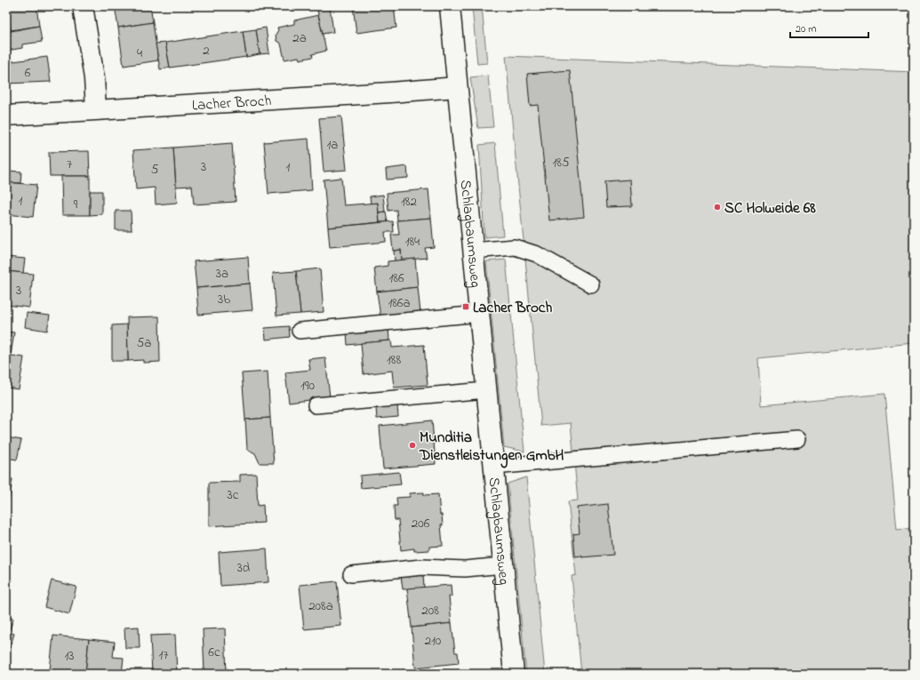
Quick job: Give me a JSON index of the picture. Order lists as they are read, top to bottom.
{
  "streets": {
    "main road": ["Lacher Broch", "Schlagbaumsweg"]
  },
  "crossings": [
    ["Lacher Broch", "Schlagbaumsweg"]
  ],
  "places": {
    "other": ["SC Holweide 68", "Munditia Dienstleistungen GmbH"],
    "transit": ["Lacher Broch"]
  },
  "house_numbers": [
    "2a",
    "2",
    "4",
    "6",
    "1a",
    "185",
    "7",
    "3",
    "1",
    "5",
    "1",
    "182",
    "9",
    "184",
    "3a",
    "186",
    "3",
    "3b",
    "186a",
    "5a",
    "188",
    "190",
    "3c",
    "206",
    "3d",
    "208a",
    "208",
    "210",
    "6c",
    "17",
    "13"
  ],
  "scale_bar": "20 m"
}
